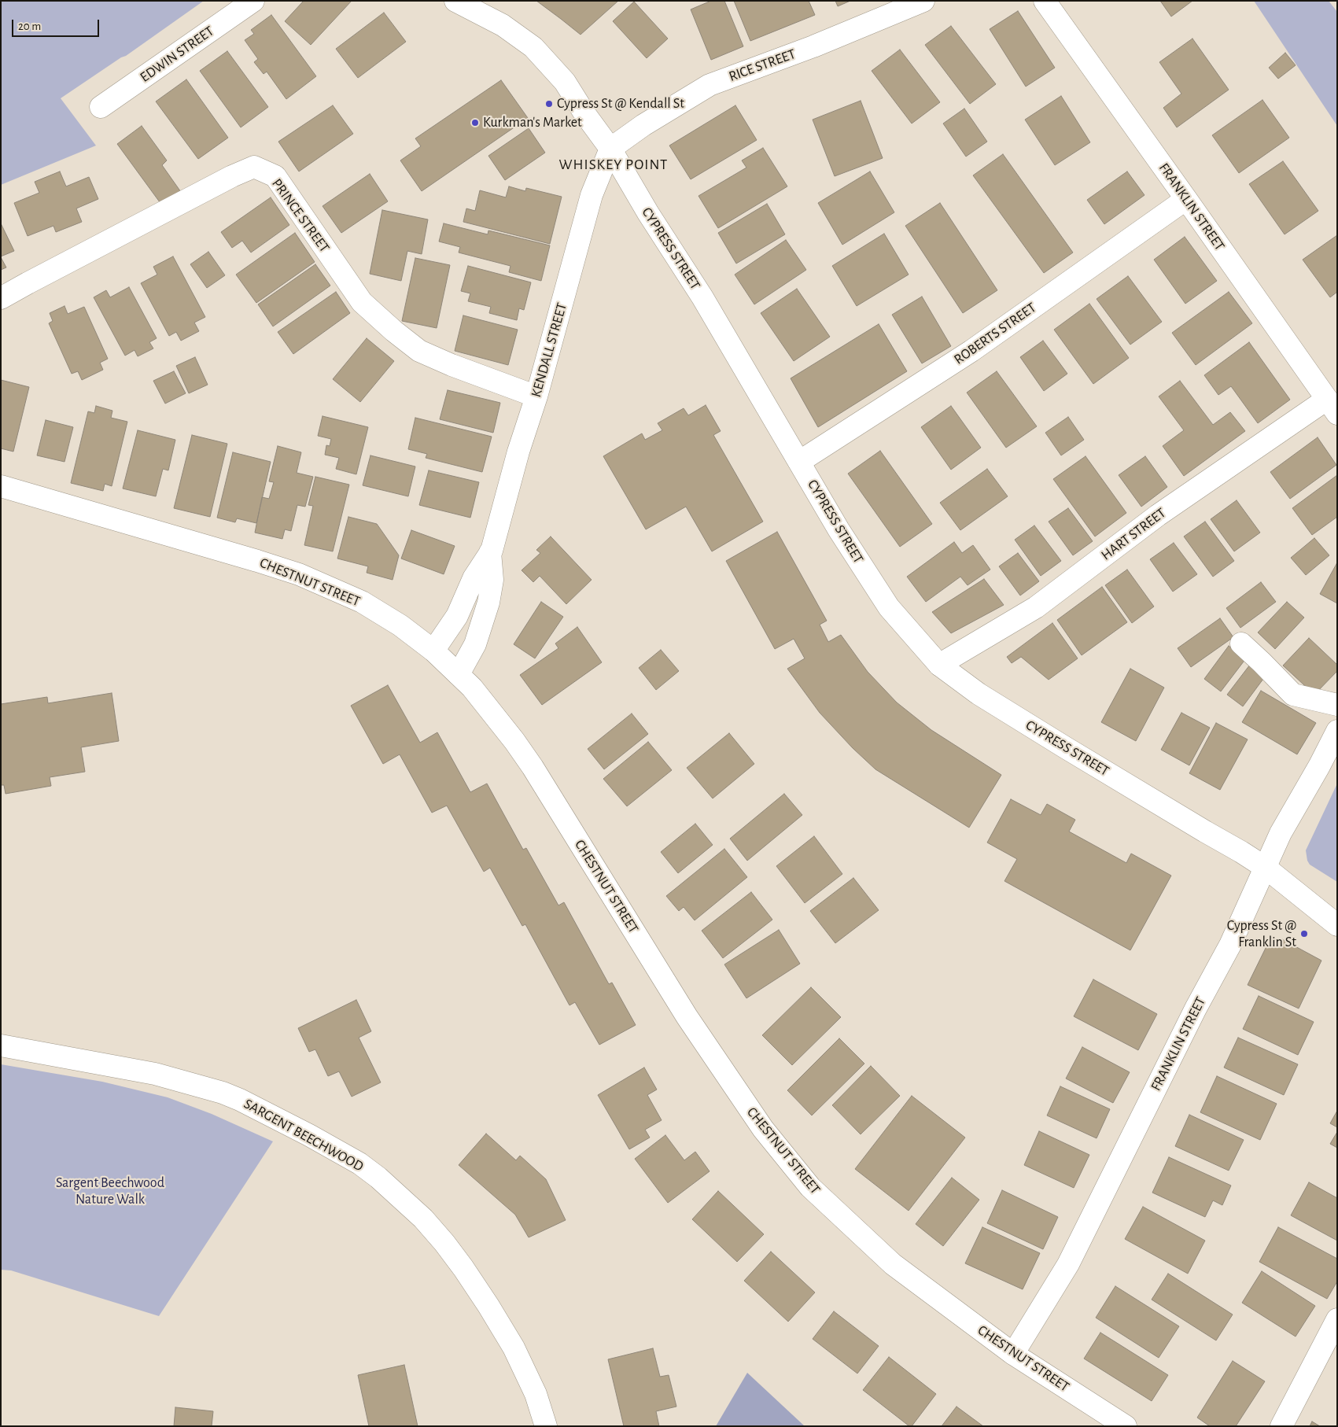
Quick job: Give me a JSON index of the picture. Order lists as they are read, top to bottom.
{
  "streets": {
    "street": [
      "EDWIN STREET",
      "RICE STREET",
      "FRANKLIN STREET",
      "PRINCE STREET",
      "CYPRESS STREET",
      "ROBERTS STREET",
      "KENDALL STREET",
      "HART STREET",
      "CHESTNUT STREET",
      "SARGENT BEECHWOOD"
    ]
  },
  "crossings": [
    ["RICE STREET", "CYPRESS STREET"],
    ["RICE STREET", "KENDALL STREET"],
    ["FRANKLIN STREET", "CYPRESS STREET"],
    ["FRANKLIN STREET", "ROBERTS STREET"],
    ["FRANKLIN STREET", "HART STREET"],
    ["FRANKLIN STREET", "CHESTNUT STREET"],
    ["PRINCE STREET", "KENDALL STREET"],
    ["CYPRESS STREET", "ROBERTS STREET"],
    ["CYPRESS STREET", "KENDALL STREET"],
    ["CYPRESS STREET", "HART STREET"],
    ["KENDALL STREET", "CHESTNUT STREET"]
  ],
  "districts": ["WHISKEY POINT"],
  "parks": ["Sargent Beechwood Nature Walk"],
  "places": ["Cypress St @ Kendall St", "Kurkman's Market", "Cypress St @ Franklin St"],
  "scale_bar": "20 m"
}
